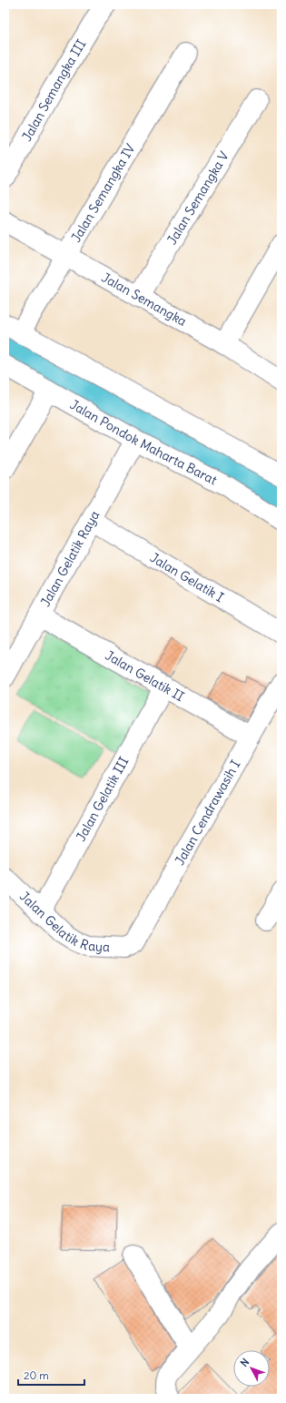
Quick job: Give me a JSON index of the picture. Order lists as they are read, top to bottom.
{
  "streets": {
    "street": [
      "Jalan Semangka III",
      "Jalan Semangka IV",
      "Jalan Semangka V",
      "Jalan Semangka",
      "Jalan Pondok Maharta Barat",
      "Jalan Gelatik Raya",
      "Jalan Gelatik I",
      "Jalan Gelatik II",
      "Jalan Gelatik III",
      "Jalan Cendrawasih I"
    ]
  },
  "crossings": [
    ["Jalan Semangka IV", "Jalan Semangka"],
    ["Jalan Semangka V", "Jalan Semangka"],
    ["Jalan Pondok Maharta Barat", "Jalan Gelatik Raya"],
    ["Jalan Gelatik Raya", "Jalan Gelatik I"],
    ["Jalan Gelatik Raya", "Jalan Gelatik II"],
    ["Jalan Gelatik Raya", "Jalan Gelatik III"],
    ["Jalan Gelatik Raya", "Jalan Cendrawasih I"],
    ["Jalan Gelatik II", "Jalan Gelatik III"],
    ["Jalan Gelatik II", "Jalan Cendrawasih I"]
  ],
  "scale_bar": "20 m",
  "north": "top left"
}
